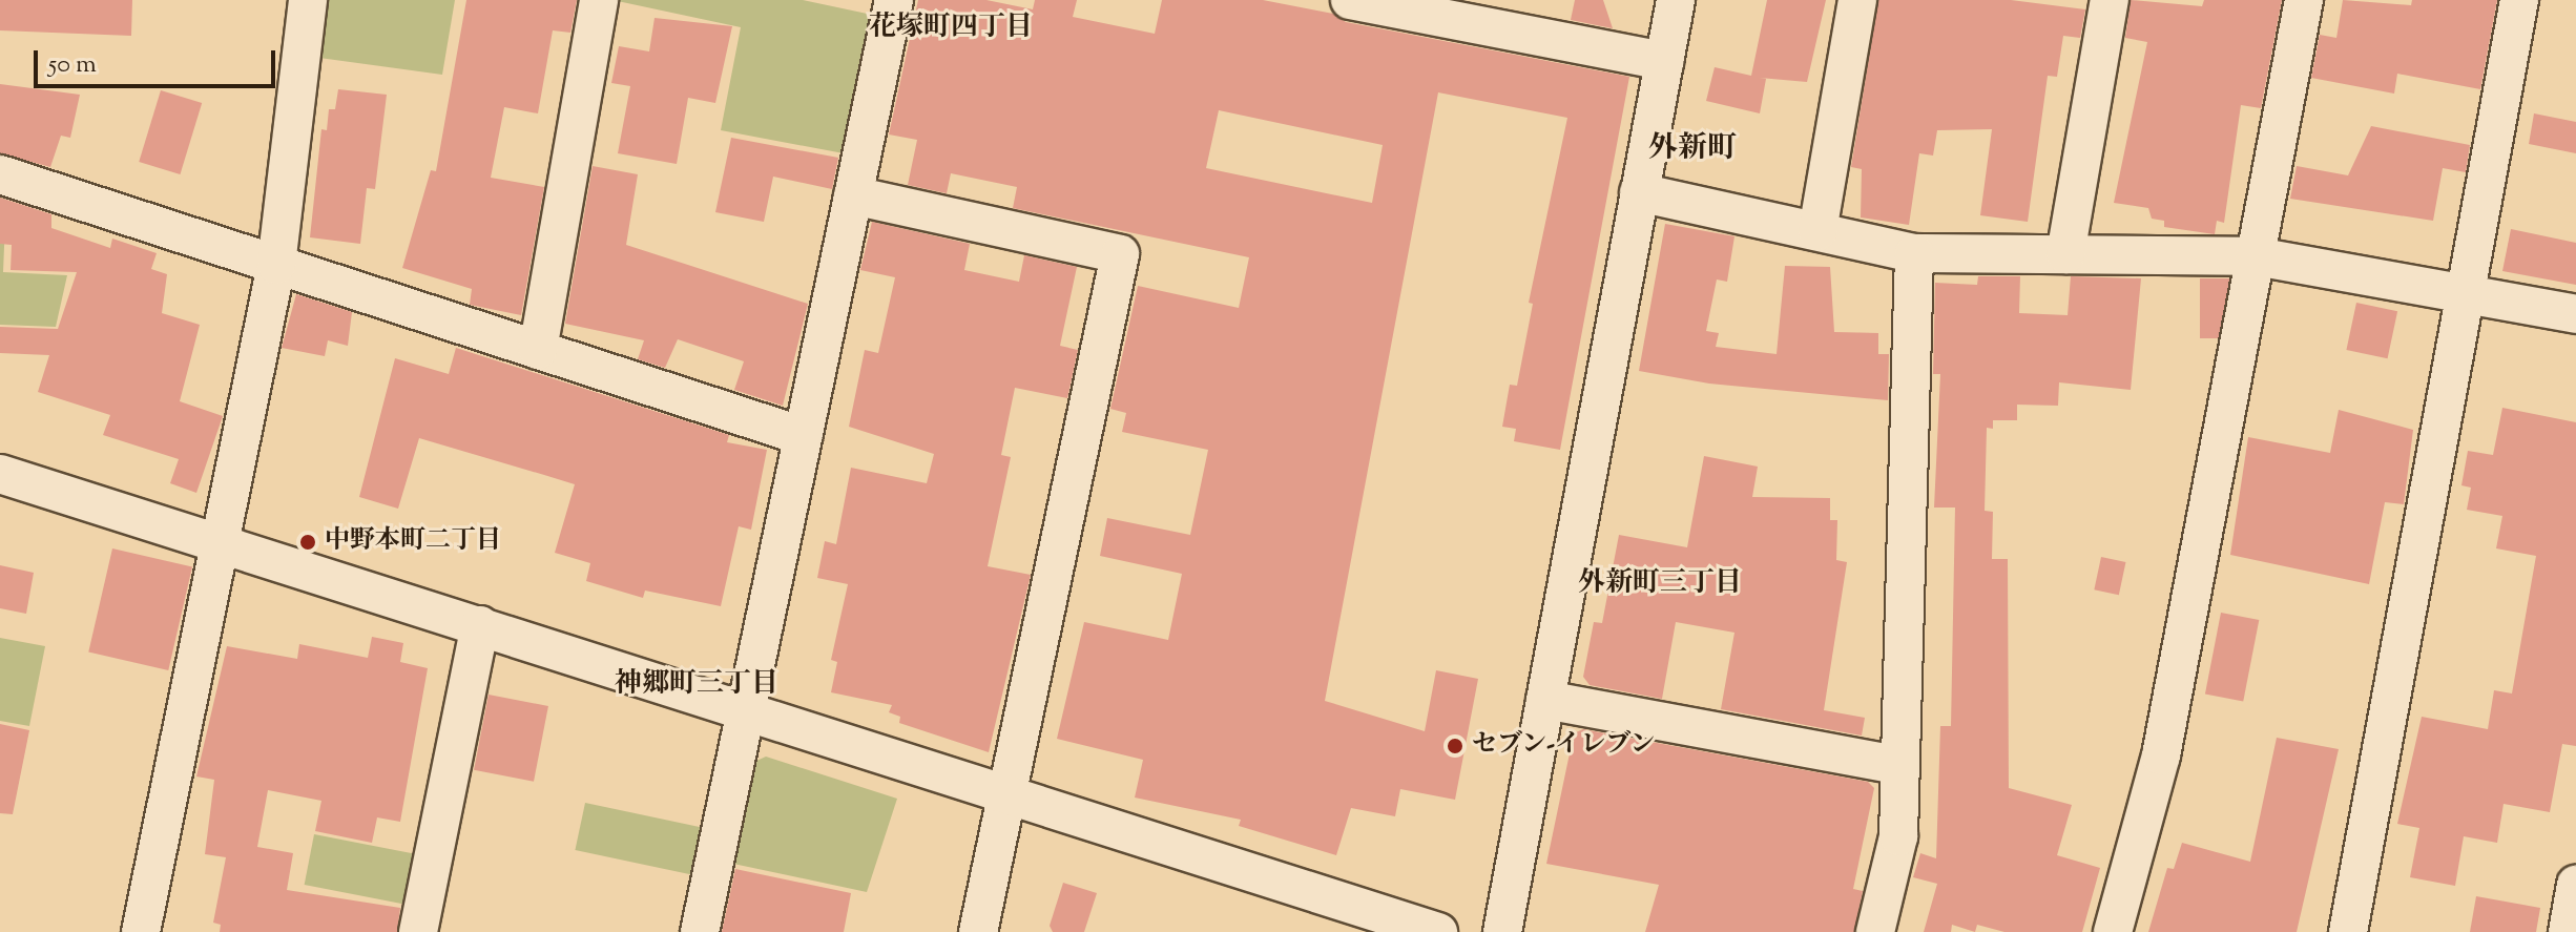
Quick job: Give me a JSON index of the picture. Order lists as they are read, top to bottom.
{
  "districts": [
    "花塚町四丁目",
    "外新町",
    "外新町三丁目",
    "神郷町三丁目"
  ],
  "places": ["中野本町二丁目", "セブン-イレブン"],
  "scale_bar": "50 m"
}
